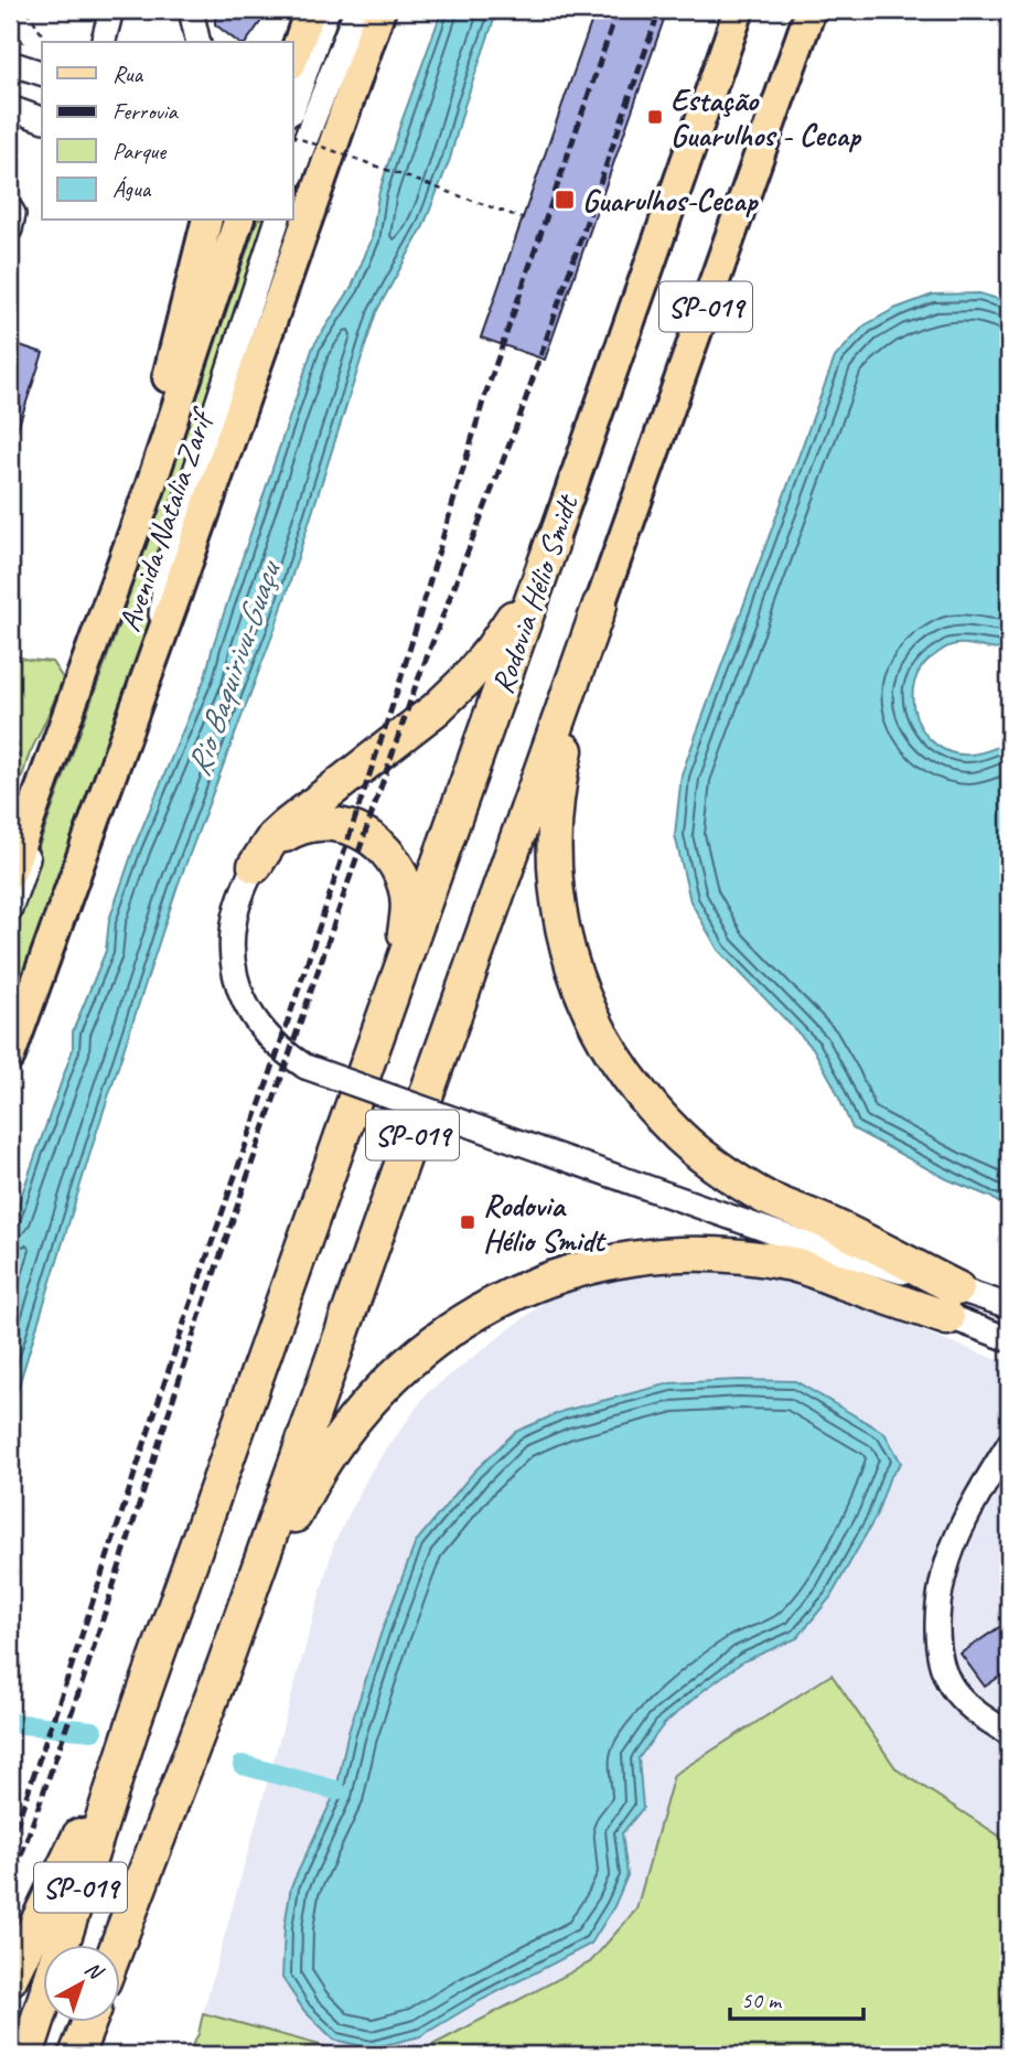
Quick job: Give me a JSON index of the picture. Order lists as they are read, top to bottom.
{
  "streets": {
    "highway": ["SP-019", "Rodovia Hélio Smidt"],
    "main road": ["Avenida Natalia Zarif"]
  },
  "water": ["Rio Baquirivu-Guaçu"],
  "places": {
    "transit": ["Estação Guarulhos - Cecap", "Guarulhos-Cecap", "Rodovia Hélio Smidt"]
  },
  "legend": [
    "Rua",
    "Ferrovia",
    "Parque",
    "Água"
  ],
  "scale_bar": "50 m",
  "north": "top right"
}
